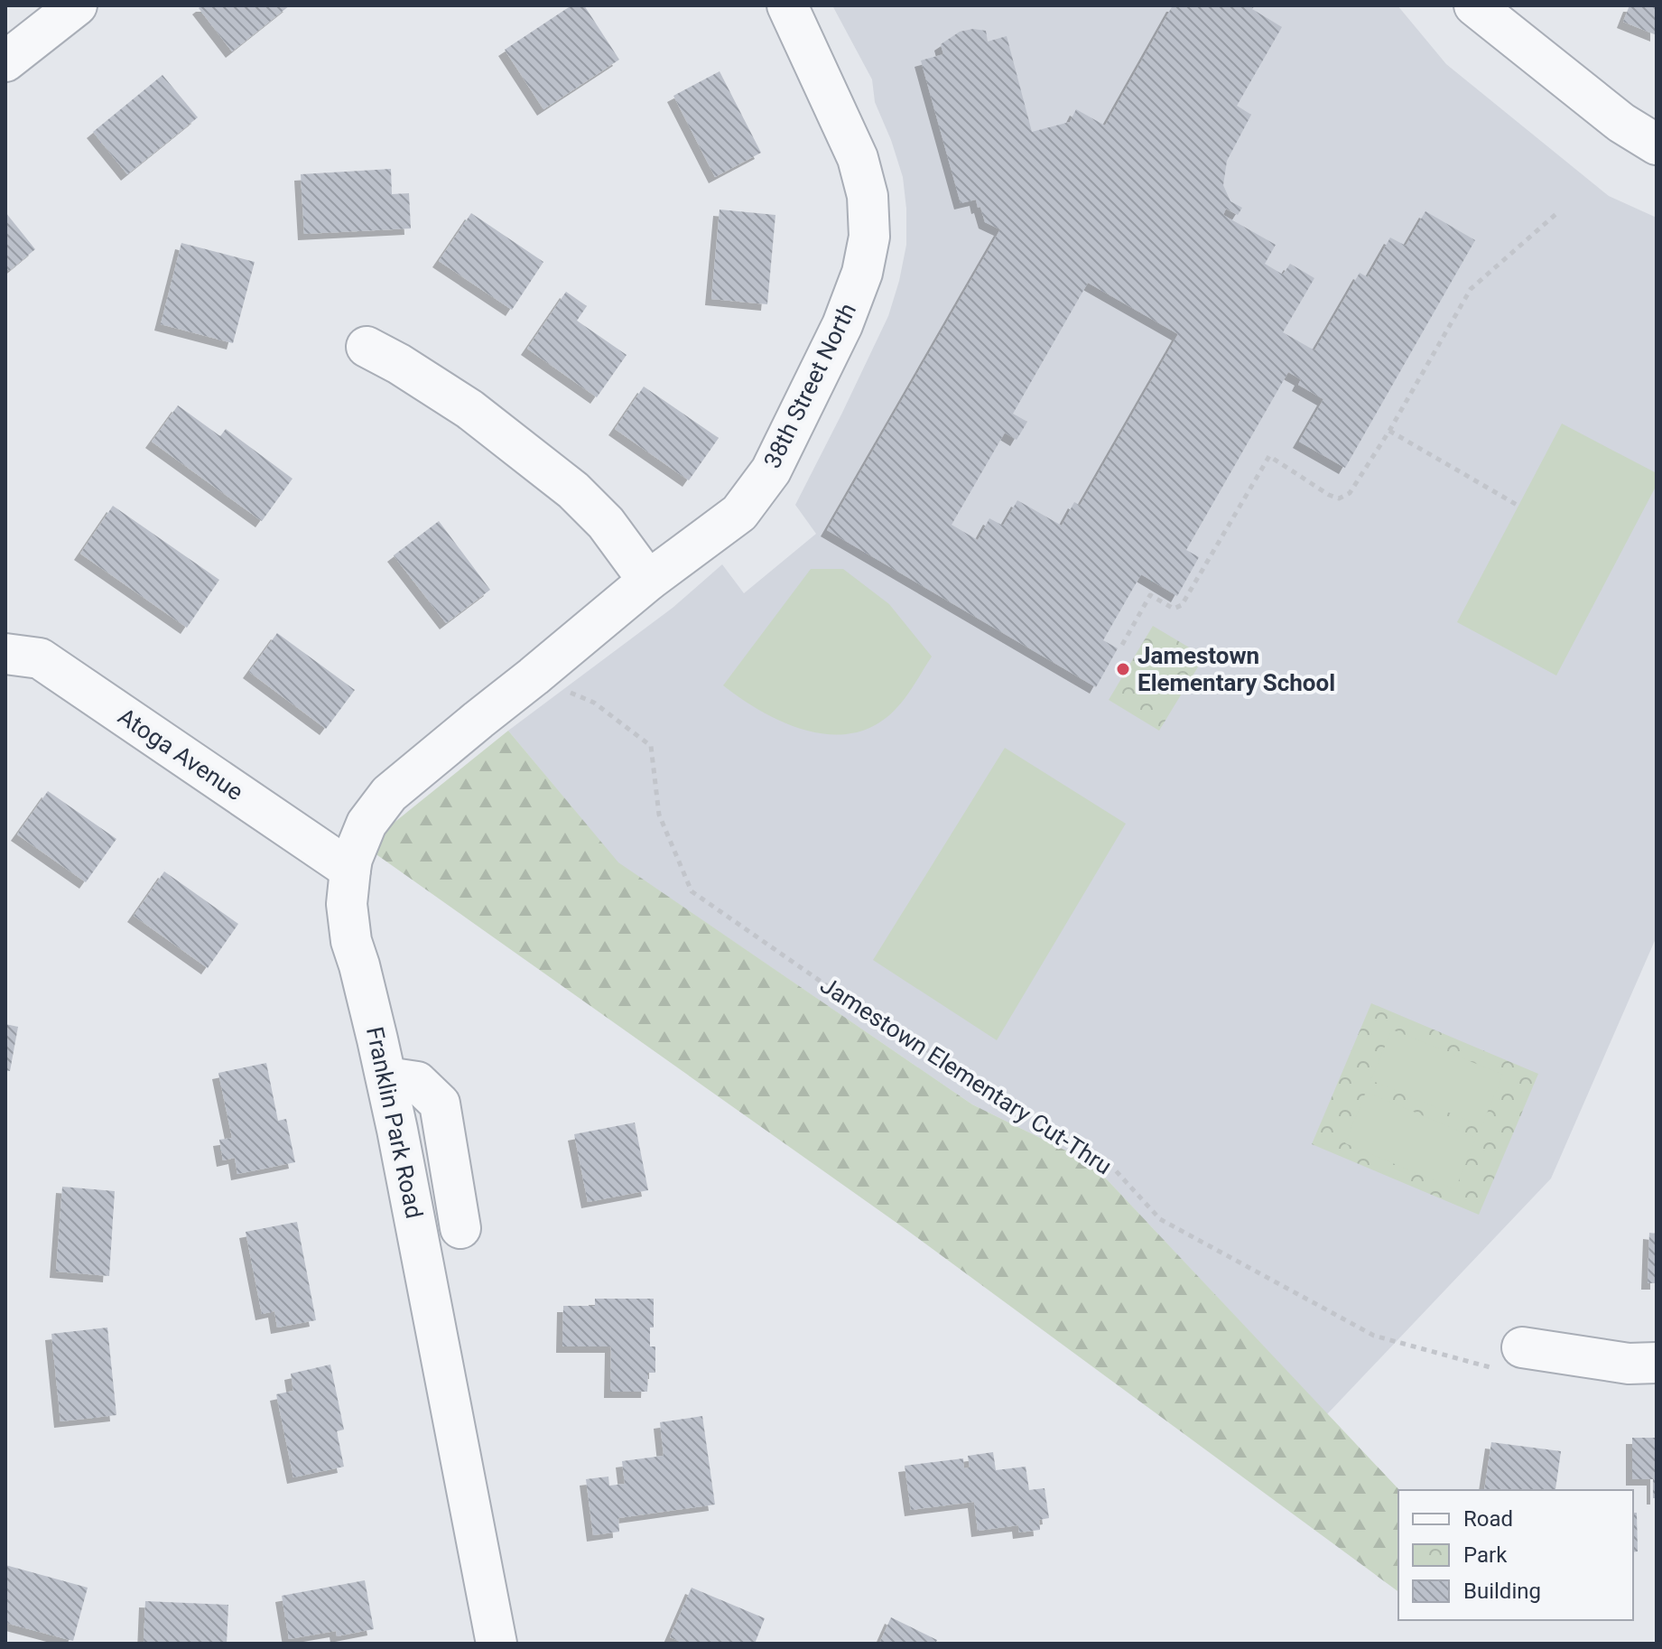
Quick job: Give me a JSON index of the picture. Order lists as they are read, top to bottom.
{
  "streets": {
    "street": ["38th Street North", "Atoga Avenue", "Franklin Park Road"],
    "path": ["Jamestown Elementary Cut-Thru"]
  },
  "crossings": [
    ["38th Street North", "Jamestown Elementary Cut-Thru"],
    ["38th Street North", "Franklin Park Road"],
    ["Atoga Avenue", "Franklin Park Road"],
    ["Jamestown Elementary Cut-Thru", "Franklin Park Road"]
  ],
  "places": ["Jamestown Elementary School"],
  "legend": ["Road", "Park", "Building"]
}
